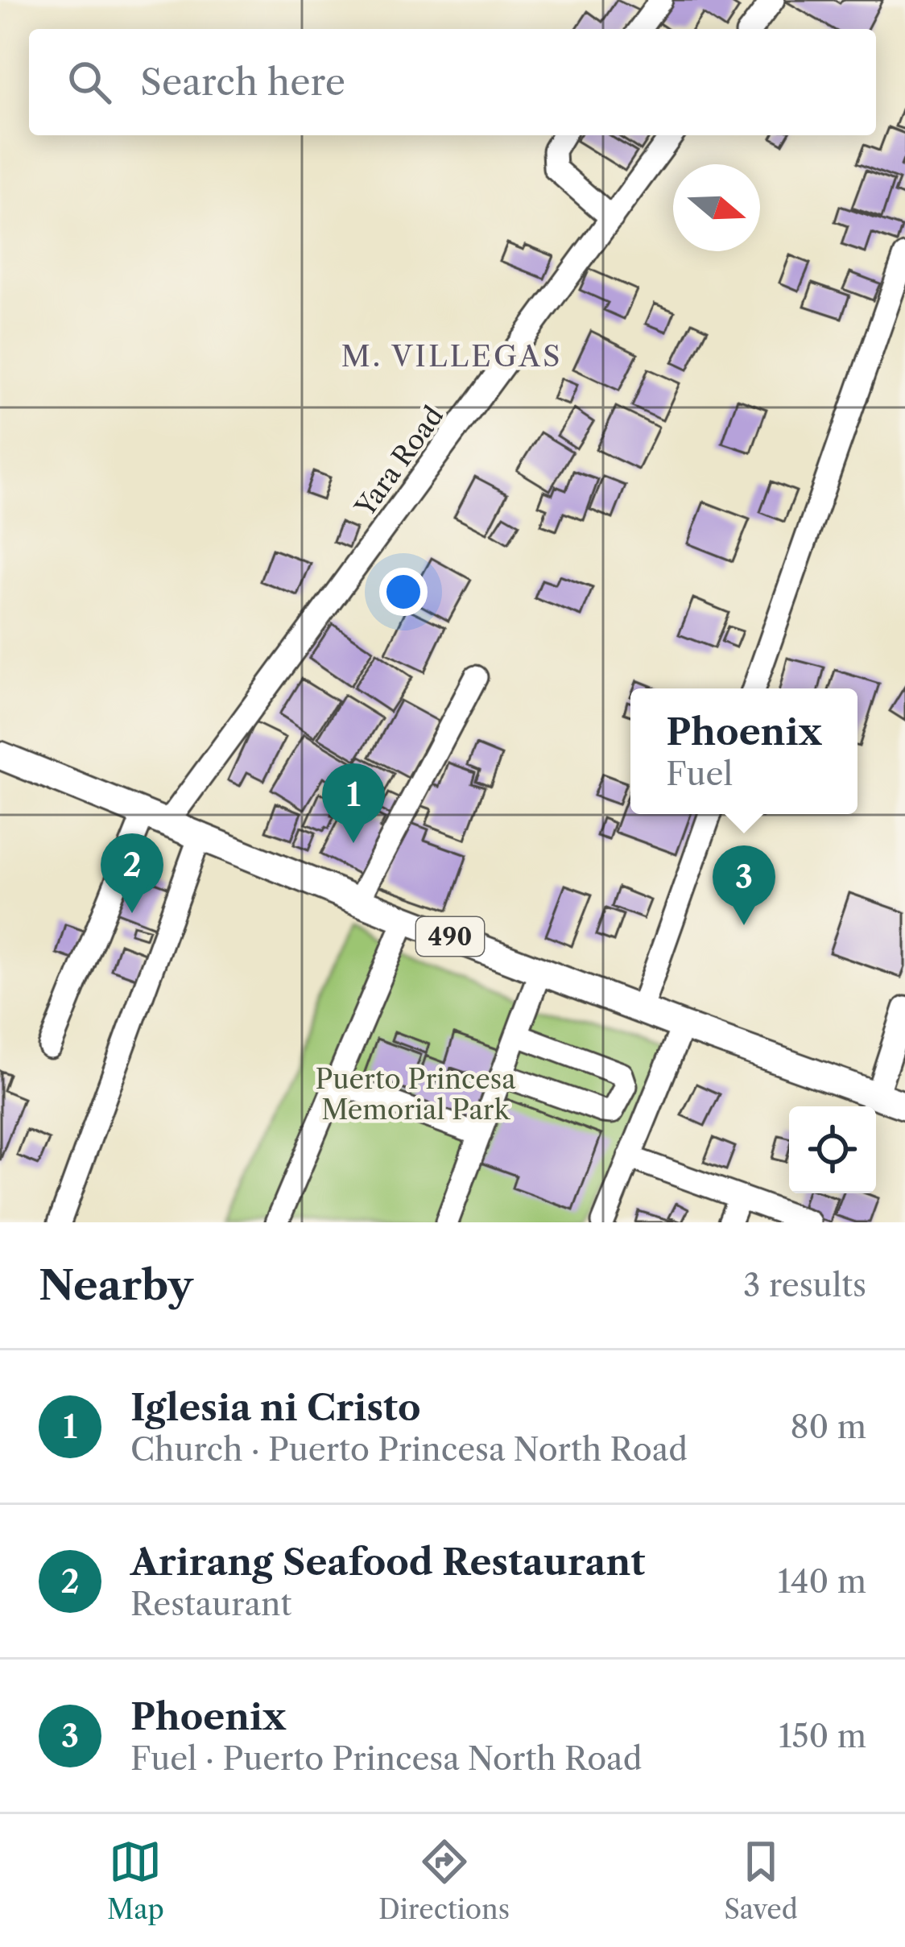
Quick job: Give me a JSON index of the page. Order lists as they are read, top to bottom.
{
  "streets": {
    "main road": ["490"],
    "street": ["Yara Road"]
  },
  "crossings": [
    ["Yara Road", "490"]
  ],
  "districts": ["M. VILLEGAS"],
  "parks": ["Puerto Princesa Memorial Park"],
  "north": "right",
  "page": {
    "search": "Search here",
    "popup": ["Phoenix", "Fuel"],
    "pins": ["1", "2", "3"],
    "heading": ["Nearby", "3 results"],
    "list": [
      {
        "mark": "1",
        "name": "Iglesia ni Cristo",
        "note": "Church · Puerto Princesa North Road",
        "value": "80 m"
      },
      {
        "mark": "2",
        "name": "Arirang Seafood Restaurant",
        "note": "Restaurant",
        "value": "140 m"
      },
      {
        "mark": "3",
        "name": "Phoenix",
        "note": "Fuel · Puerto Princesa North Road",
        "value": "150 m"
      }
    ],
    "nav": ["Map", "Directions", "Saved"]
  }
}
